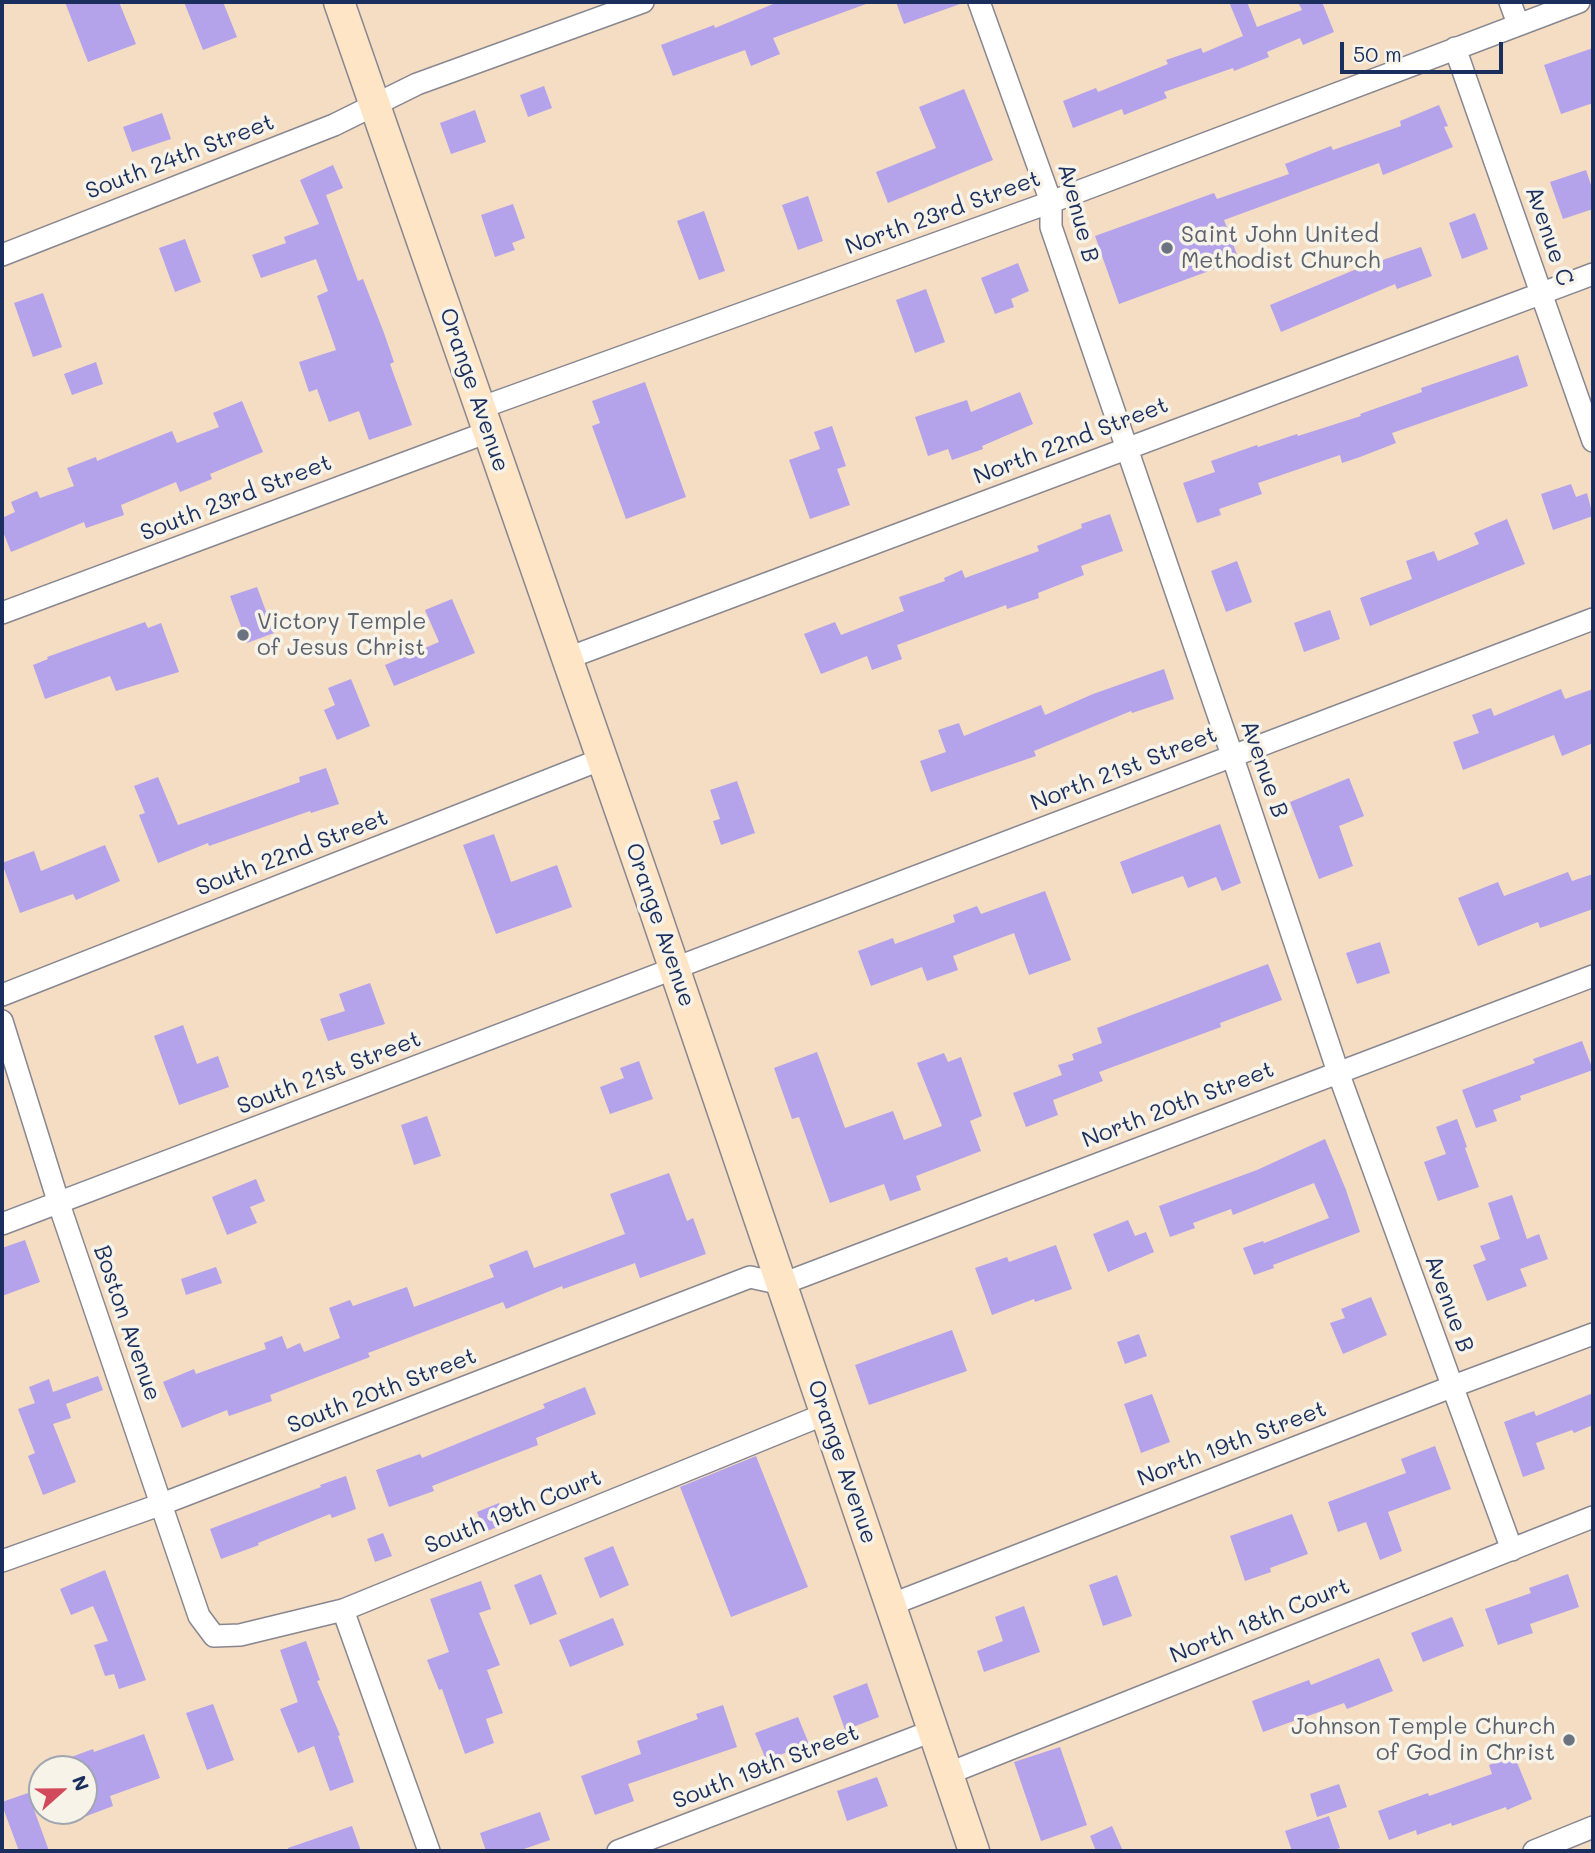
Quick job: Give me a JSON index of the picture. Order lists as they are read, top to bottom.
{
  "streets": {
    "main road": ["Orange Avenue"],
    "street": [
      "South 24th Street",
      "North 23rd Street",
      "Avenue B",
      "Avenue C",
      "North 22nd Street",
      "South 23rd Street",
      "North 21st Street",
      "South 22nd Street",
      "South 21st Street",
      "North 20th Street",
      "Boston Avenue",
      "South 20th Street",
      "North 19th Street",
      "South 19th Court",
      "North 18th Court",
      "South 19th Street"
    ]
  },
  "crossings": [
    ["South 24th Street", "Orange Avenue"],
    ["North 23rd Street", "Avenue B"],
    ["North 23rd Street", "Avenue C"],
    ["North 23rd Street", "Orange Avenue"],
    ["North 23rd Street", "South 23rd Street"],
    ["Avenue B", "North 22nd Street"],
    ["Avenue B", "North 21st Street"],
    ["Avenue B", "North 20th Street"],
    ["Avenue B", "North 19th Street"],
    ["Avenue B", "North 18th Court"],
    ["Avenue C", "North 22nd Street"],
    ["Orange Avenue", "North 22nd Street"],
    ["Orange Avenue", "South 23rd Street"],
    ["Orange Avenue", "North 21st Street"],
    ["Orange Avenue", "South 22nd Street"],
    ["Orange Avenue", "South 21st Street"],
    ["Orange Avenue", "North 20th Street"],
    ["Orange Avenue", "South 20th Street"],
    ["Orange Avenue", "North 19th Street"],
    ["Orange Avenue", "South 19th Court"],
    ["Orange Avenue", "North 18th Court"],
    ["Orange Avenue", "South 19th Street"],
    ["North 21st Street", "South 21st Street"],
    ["South 21st Street", "Boston Avenue"],
    ["North 20th Street", "South 20th Street"],
    ["Boston Avenue", "South 20th Street"],
    ["Boston Avenue", "South 19th Court"]
  ],
  "places": ["Saint John United Methodist Church", "Victory Temple of Jesus Christ", "Johnson Temple Church of God in Christ"],
  "scale_bar": "50 m",
  "north": "right"
}
